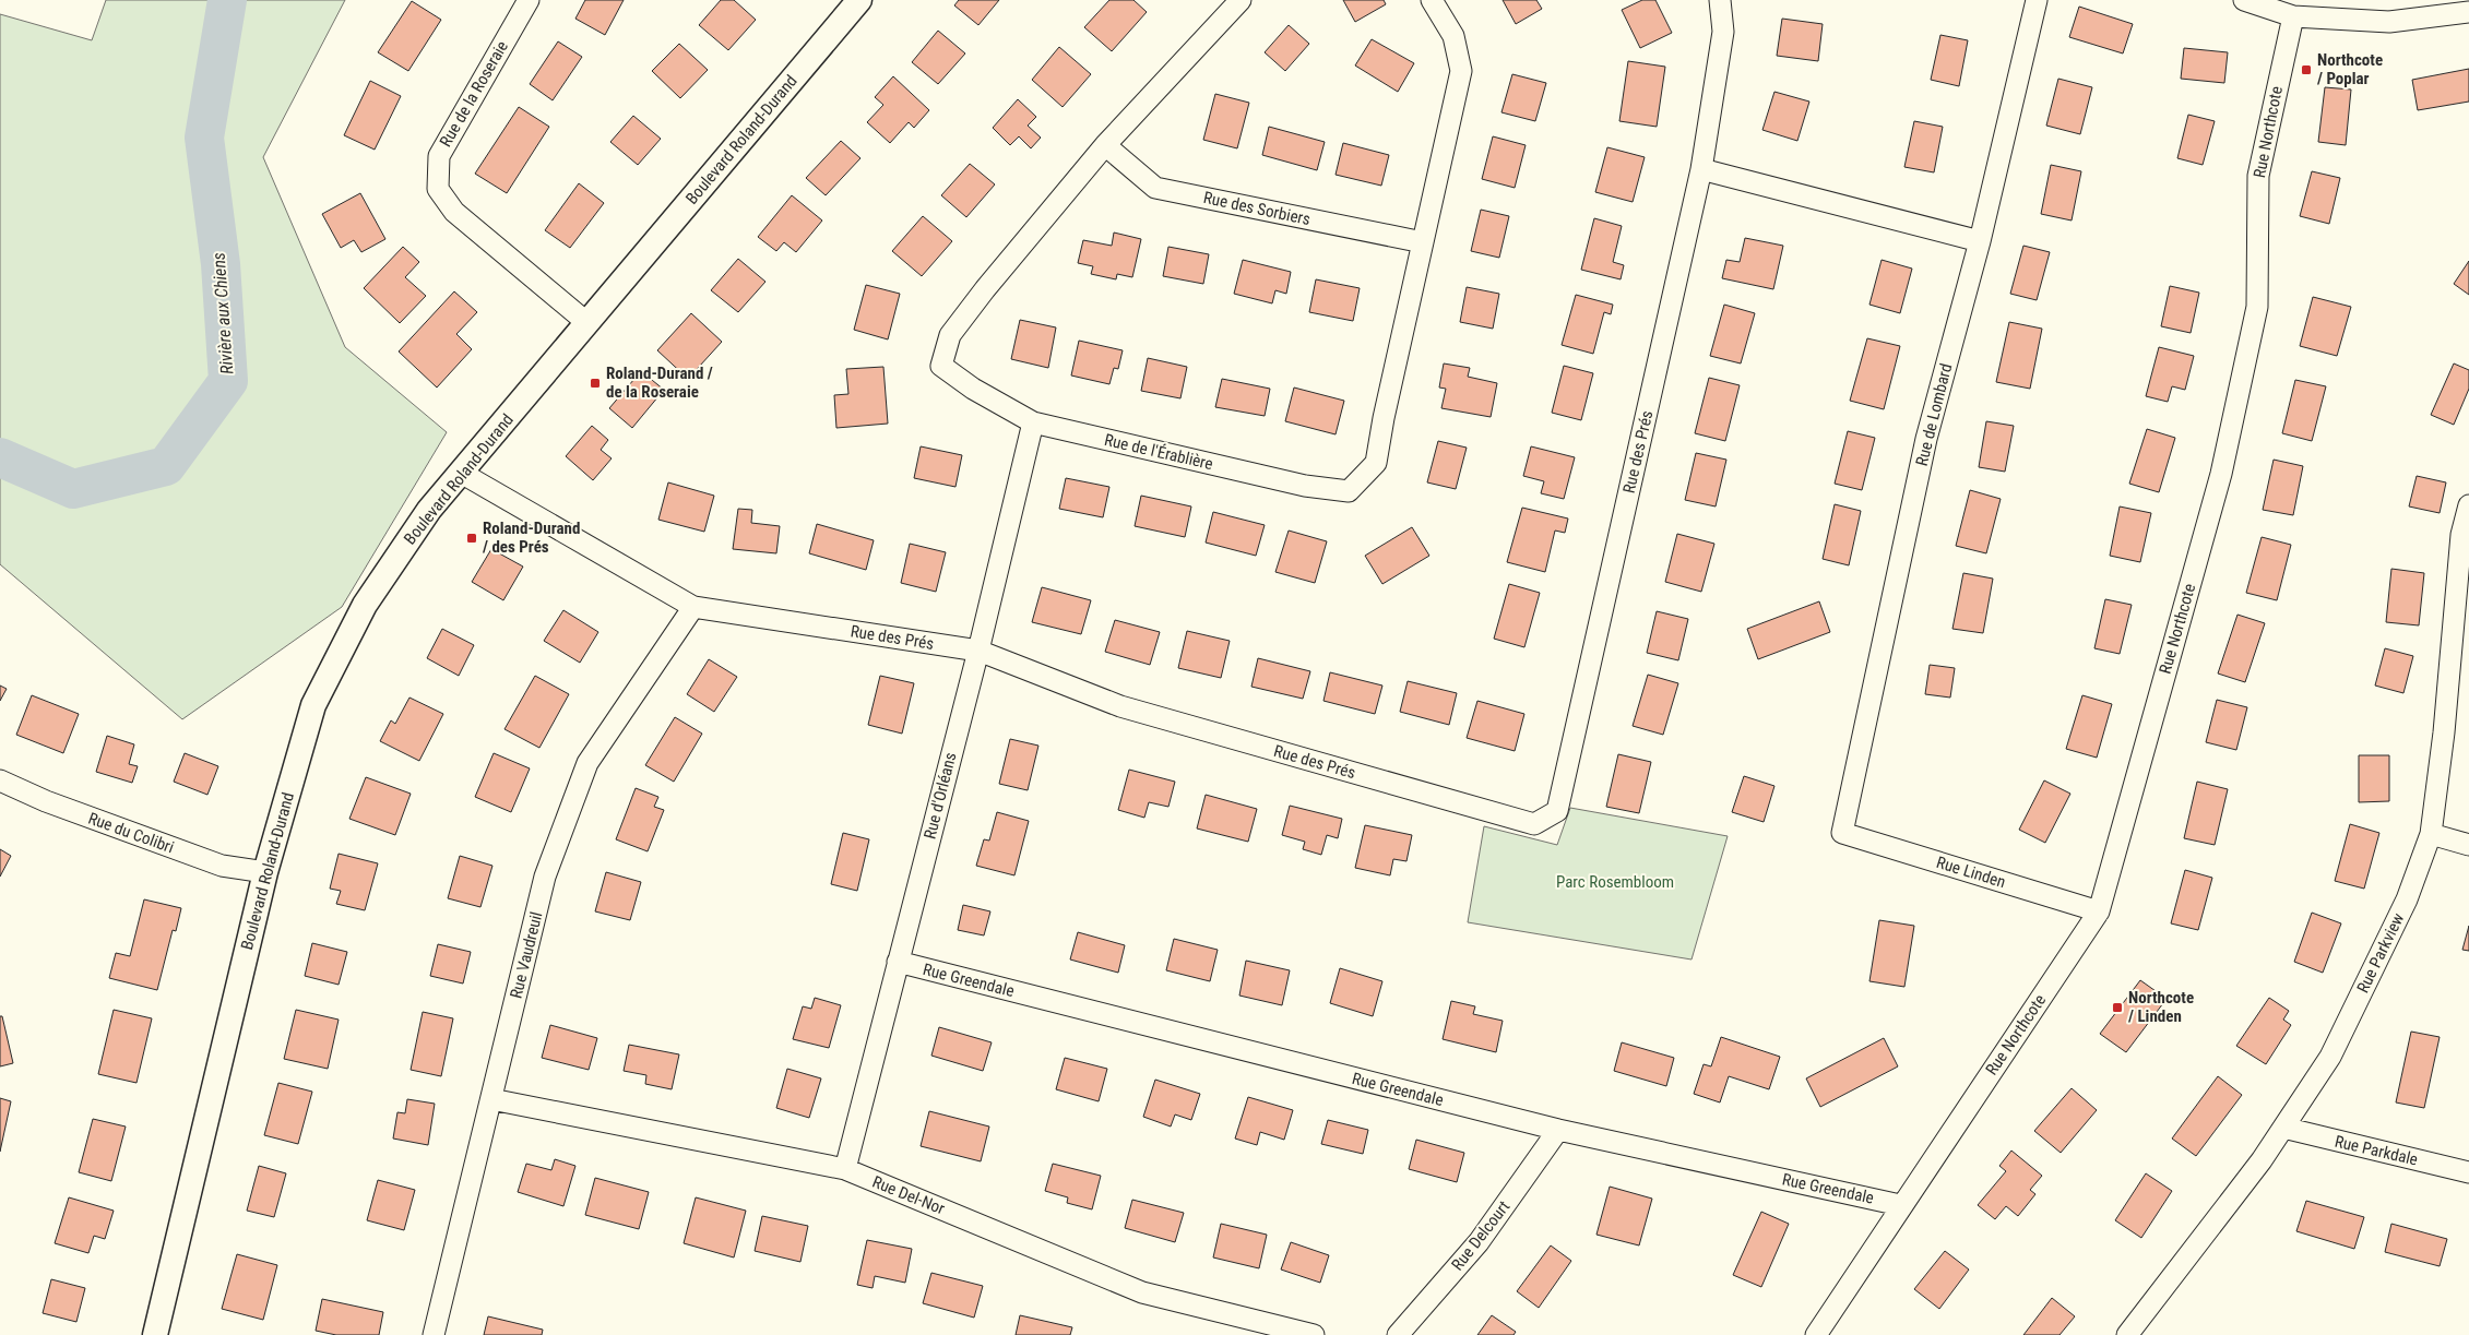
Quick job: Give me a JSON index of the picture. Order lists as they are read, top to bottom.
{
  "streets": {
    "street": [
      "Rue de la Roseraie",
      "Rue Northcote",
      "Boulevard Roland-Durand",
      "Rue des Sorbiers",
      "Rue de Lombard",
      "Rue de l'Érablière",
      "Rue des Prés",
      "Rue d'Orléans",
      "Rue du Colibri",
      "Rue Linden",
      "Rue Parkview",
      "Rue Vaudreuil",
      "Rue Greendale",
      "Rue Parkdale",
      "Rue Del-Nor",
      "Rue Delcourt"
    ]
  },
  "crossings": [
    ["Rue de la Roseraie", "Boulevard Roland-Durand"],
    ["Rue Northcote", "Rue Linden"],
    ["Rue Northcote", "Rue Greendale"],
    ["Boulevard Roland-Durand", "Rue des Prés"],
    ["Boulevard Roland-Durand", "Rue du Colibri"],
    ["Rue des Sorbiers", "Rue de l'Érablière"],
    ["Rue de Lombard", "Rue Linden"],
    ["Rue de l'Érablière", "Rue d'Orléans"],
    ["Rue des Prés", "Rue d'Orléans"],
    ["Rue des Prés", "Rue Vaudreuil"],
    ["Rue d'Orléans", "Rue Greendale"],
    ["Rue d'Orléans", "Rue Del-Nor"],
    ["Rue Parkview", "Rue Parkdale"],
    ["Rue Vaudreuil", "Rue Del-Nor"],
    ["Rue Greendale", "Rue Delcourt"]
  ],
  "water": ["Rivière aux Chiens"],
  "parks": ["Parc Rosembloom"],
  "places": {
    "transit": [
      "Northcote / Poplar",
      "Roland-Durand / de la Roseraie",
      "Roland-Durand / des Prés",
      "Northcote / Linden"
    ]
  }
}
